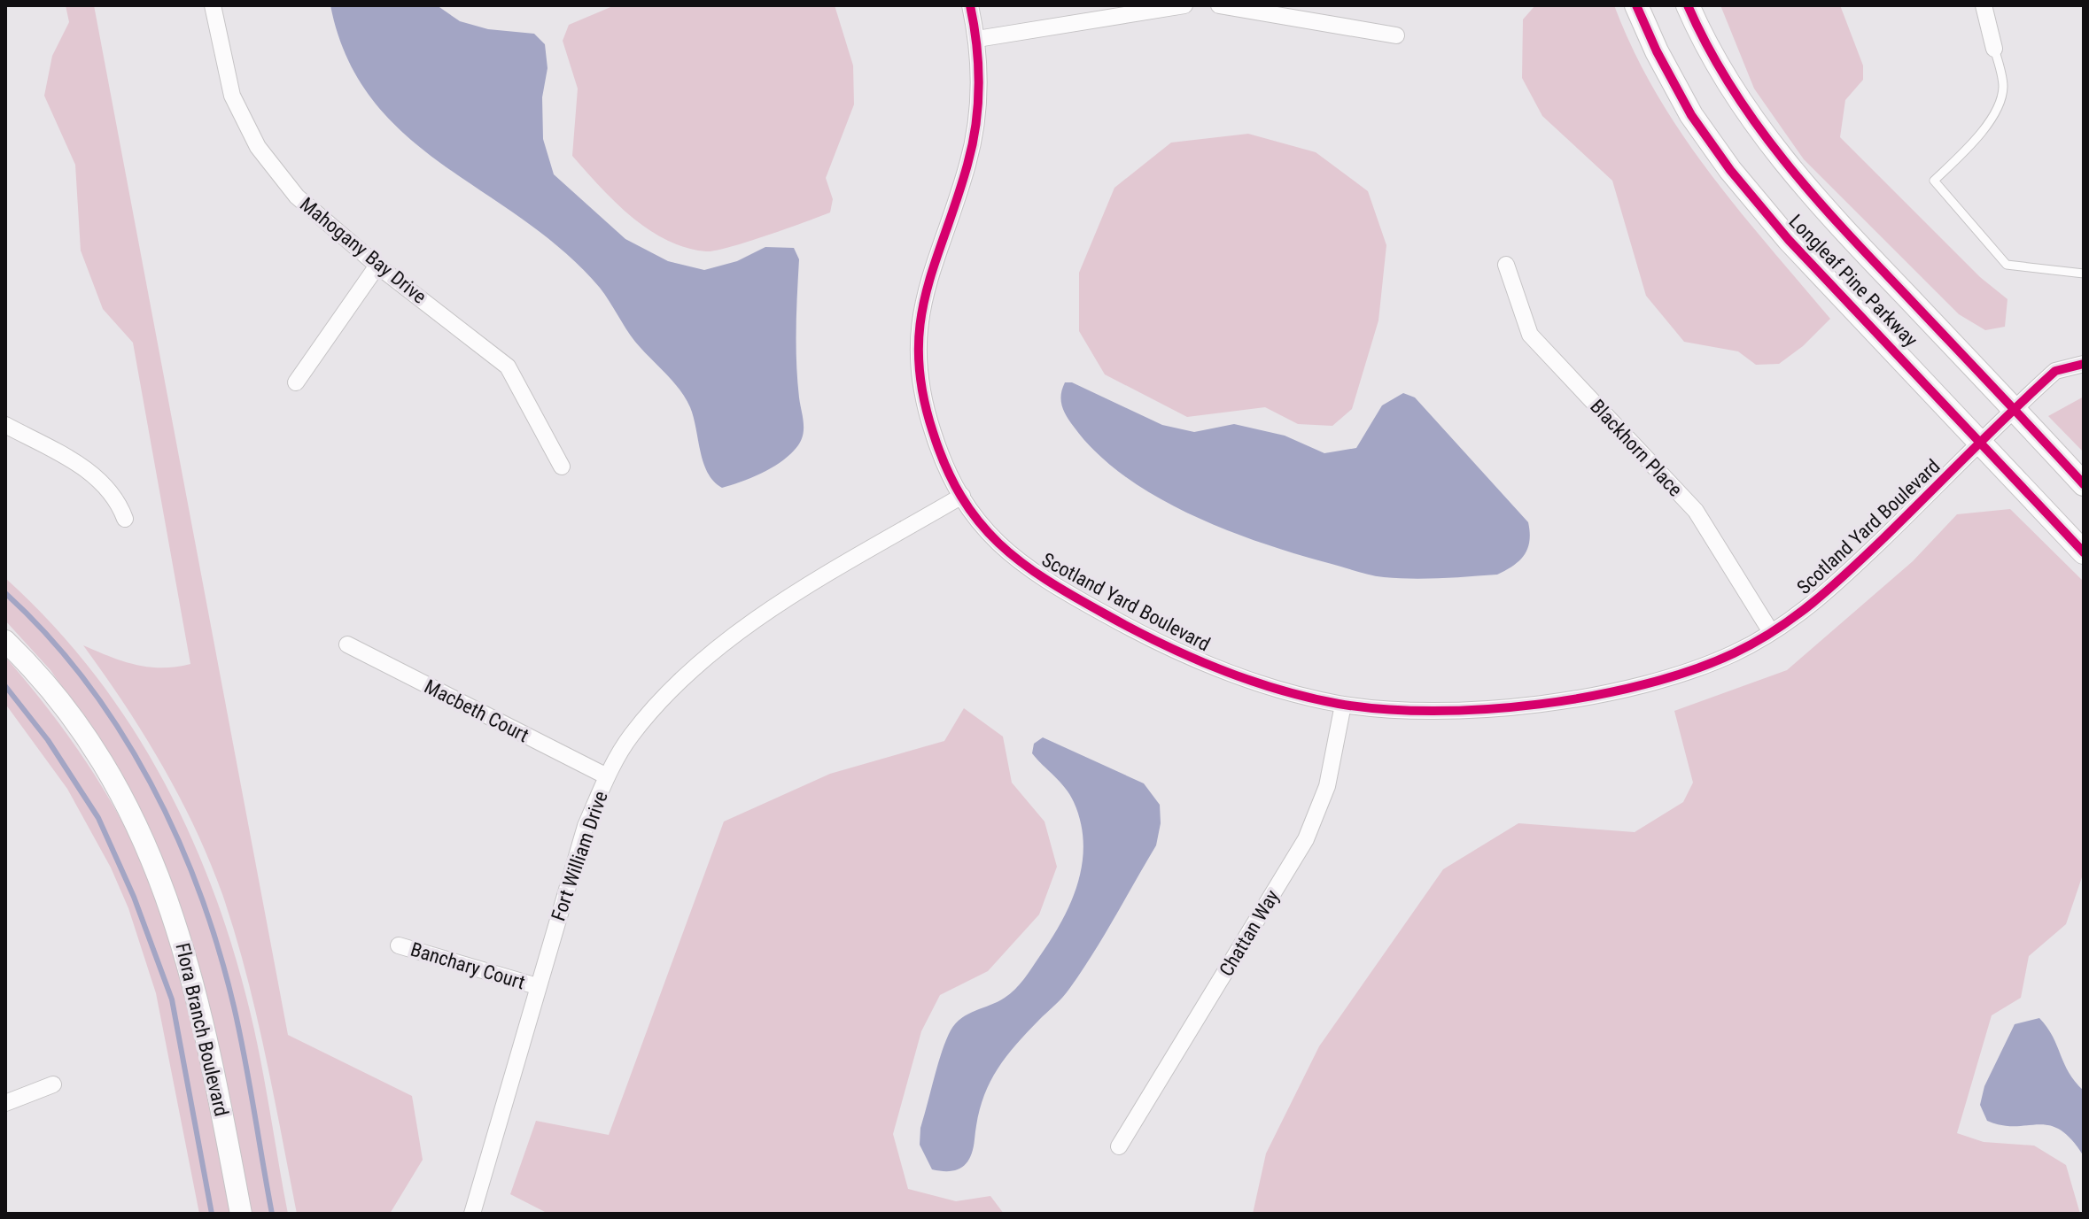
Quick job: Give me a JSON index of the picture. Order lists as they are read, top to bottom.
{
  "streets": {
    "main road": ["Longleaf Pine Parkway"],
    "street": [
      "Mahogany Bay Drive",
      "Blackhorn Place",
      "Scotland Yard Boulevard",
      "Macbeth Court",
      "Fort William Drive",
      "Chattan Way",
      "Banchary Court",
      "Flora Branch Boulevard"
    ]
  },
  "crossings": [
    ["Longleaf Pine Parkway", "Scotland Yard Boulevard"],
    ["Blackhorn Place", "Scotland Yard Boulevard"],
    ["Scotland Yard Boulevard", "Fort William Drive"],
    ["Scotland Yard Boulevard", "Chattan Way"],
    ["Macbeth Court", "Fort William Drive"],
    ["Fort William Drive", "Banchary Court"]
  ]
}
